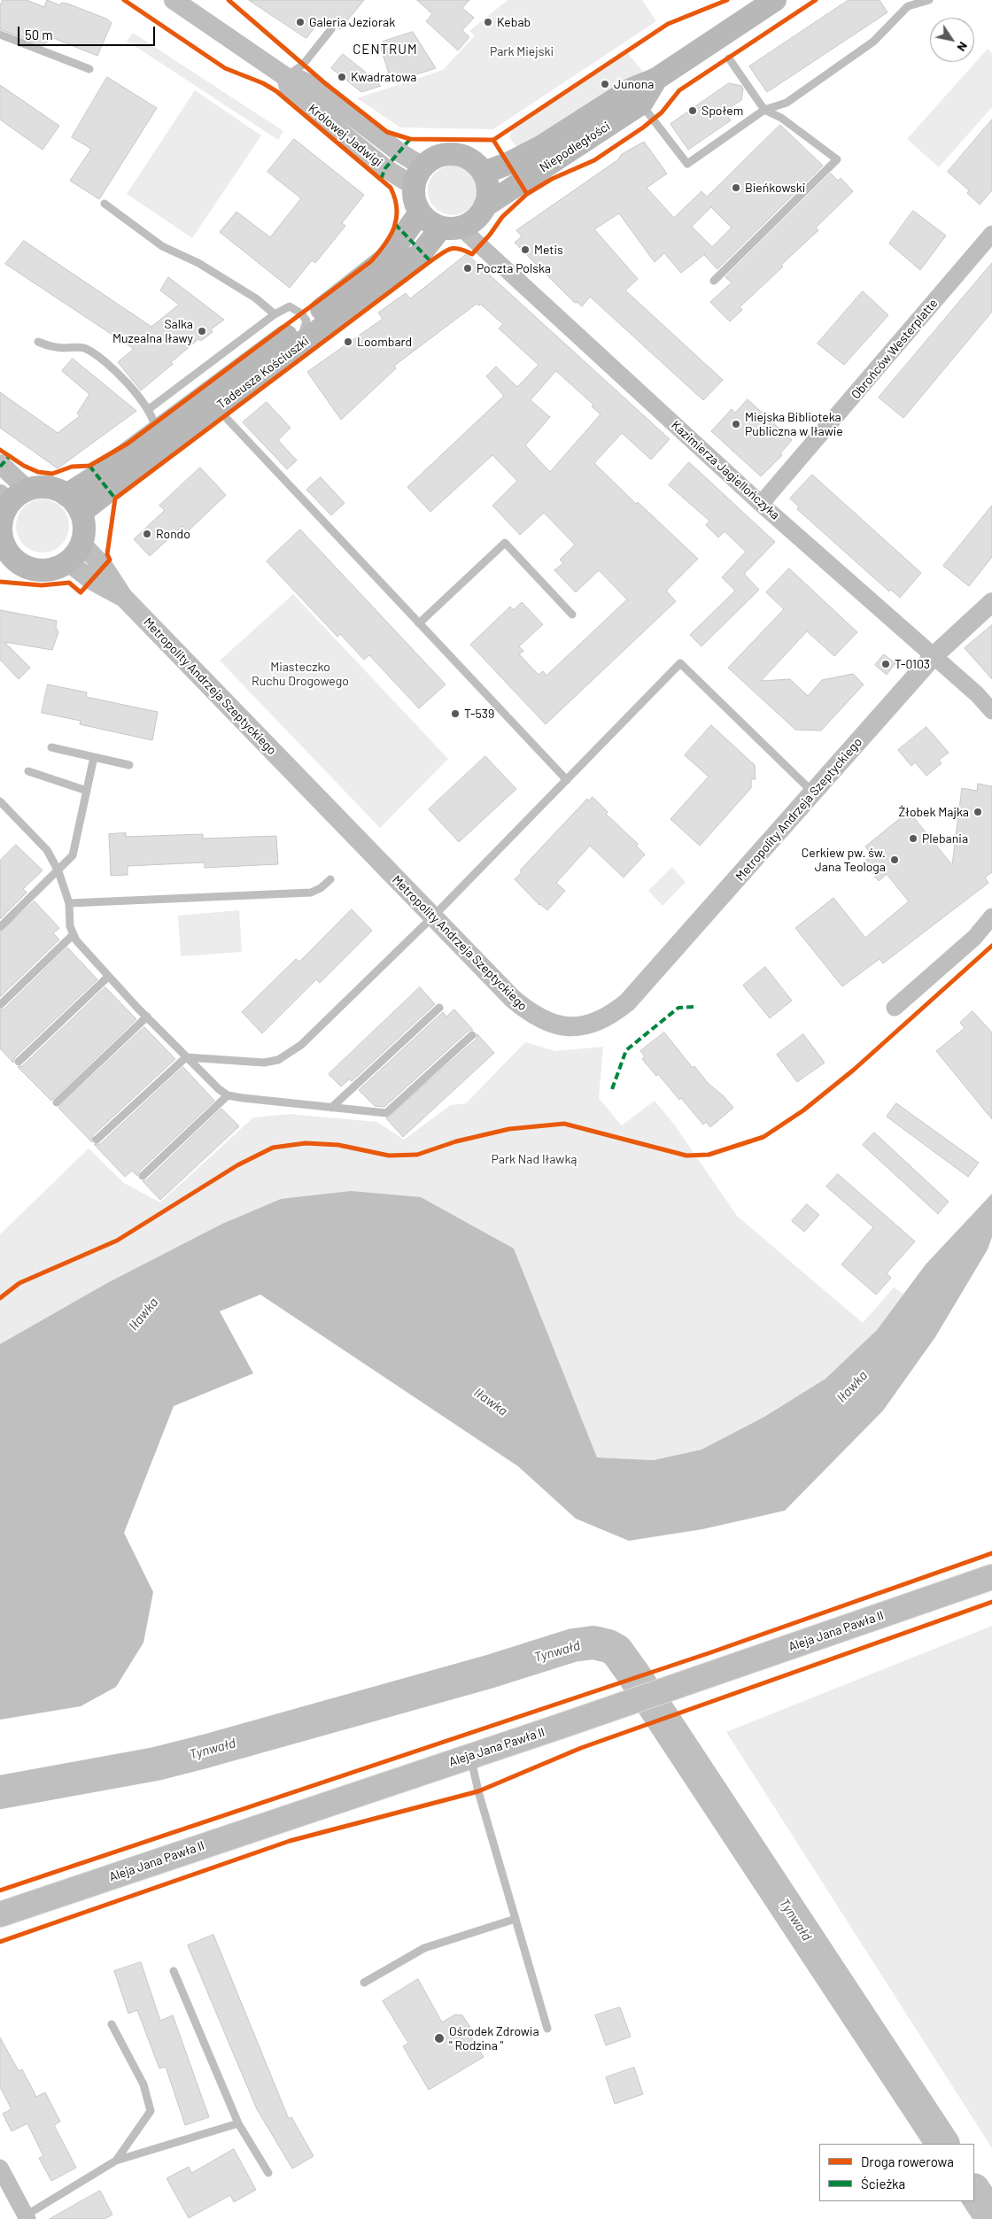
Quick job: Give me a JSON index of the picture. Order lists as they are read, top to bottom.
{
  "streets": {
    "main road": ["Niepodległości", "Tadeusza Kościuszki", "Aleja Jana Pawła II"],
    "street": [
      "Królowej Jadwigi",
      "Obrońców Westerplatte",
      "Kazimierza Jagiellończyka",
      "Metropolity Andrzeja Szeptyckiego"
    ]
  },
  "crossings": [
    ["Królowej Jadwigi", "Niepodległości"],
    ["Królowej Jadwigi", "Tadeusza Kościuszki"],
    ["Królowej Jadwigi", "Kazimierza Jagiellończyka"],
    ["Niepodległości", "Tadeusza Kościuszki"],
    ["Niepodległości", "Kazimierza Jagiellończyka"],
    ["Obrońców Westerplatte", "Kazimierza Jagiellończyka"],
    ["Tadeusza Kościuszki", "Kazimierza Jagiellończyka"],
    ["Tadeusza Kościuszki", "Metropolity Andrzeja Szeptyckiego"],
    ["Kazimierza Jagiellończyka", "Metropolity Andrzeja Szeptyckiego"]
  ],
  "districts": ["CENTRUM"],
  "water": ["Iławka", "Tynwałd"],
  "parks": ["Park Miejski", "Miasteczko Ruchu Drogowego", "Park Nad Iławką"],
  "places": [
    "Galeria Jeziorak",
    "Kebab",
    "Kwadratowa",
    "Junona",
    "Społem",
    "Bieńkowski",
    "Metis",
    "Poczta Polska",
    "Salka Muzealna Iławy",
    "Loombard",
    "Miejska Biblioteka Publiczna w Iławie",
    "Rondo",
    "T-0103",
    "T-539",
    "Żłobek Majka",
    "Plebania",
    "Cerkiew pw. św. Jana Teologa",
    "Ośrodek Zdrowia \" Rodzina \""
  ],
  "legend": ["Droga rowerowa", "Ścieżka"],
  "scale_bar": "50 m",
  "north": "bottom right"
}
